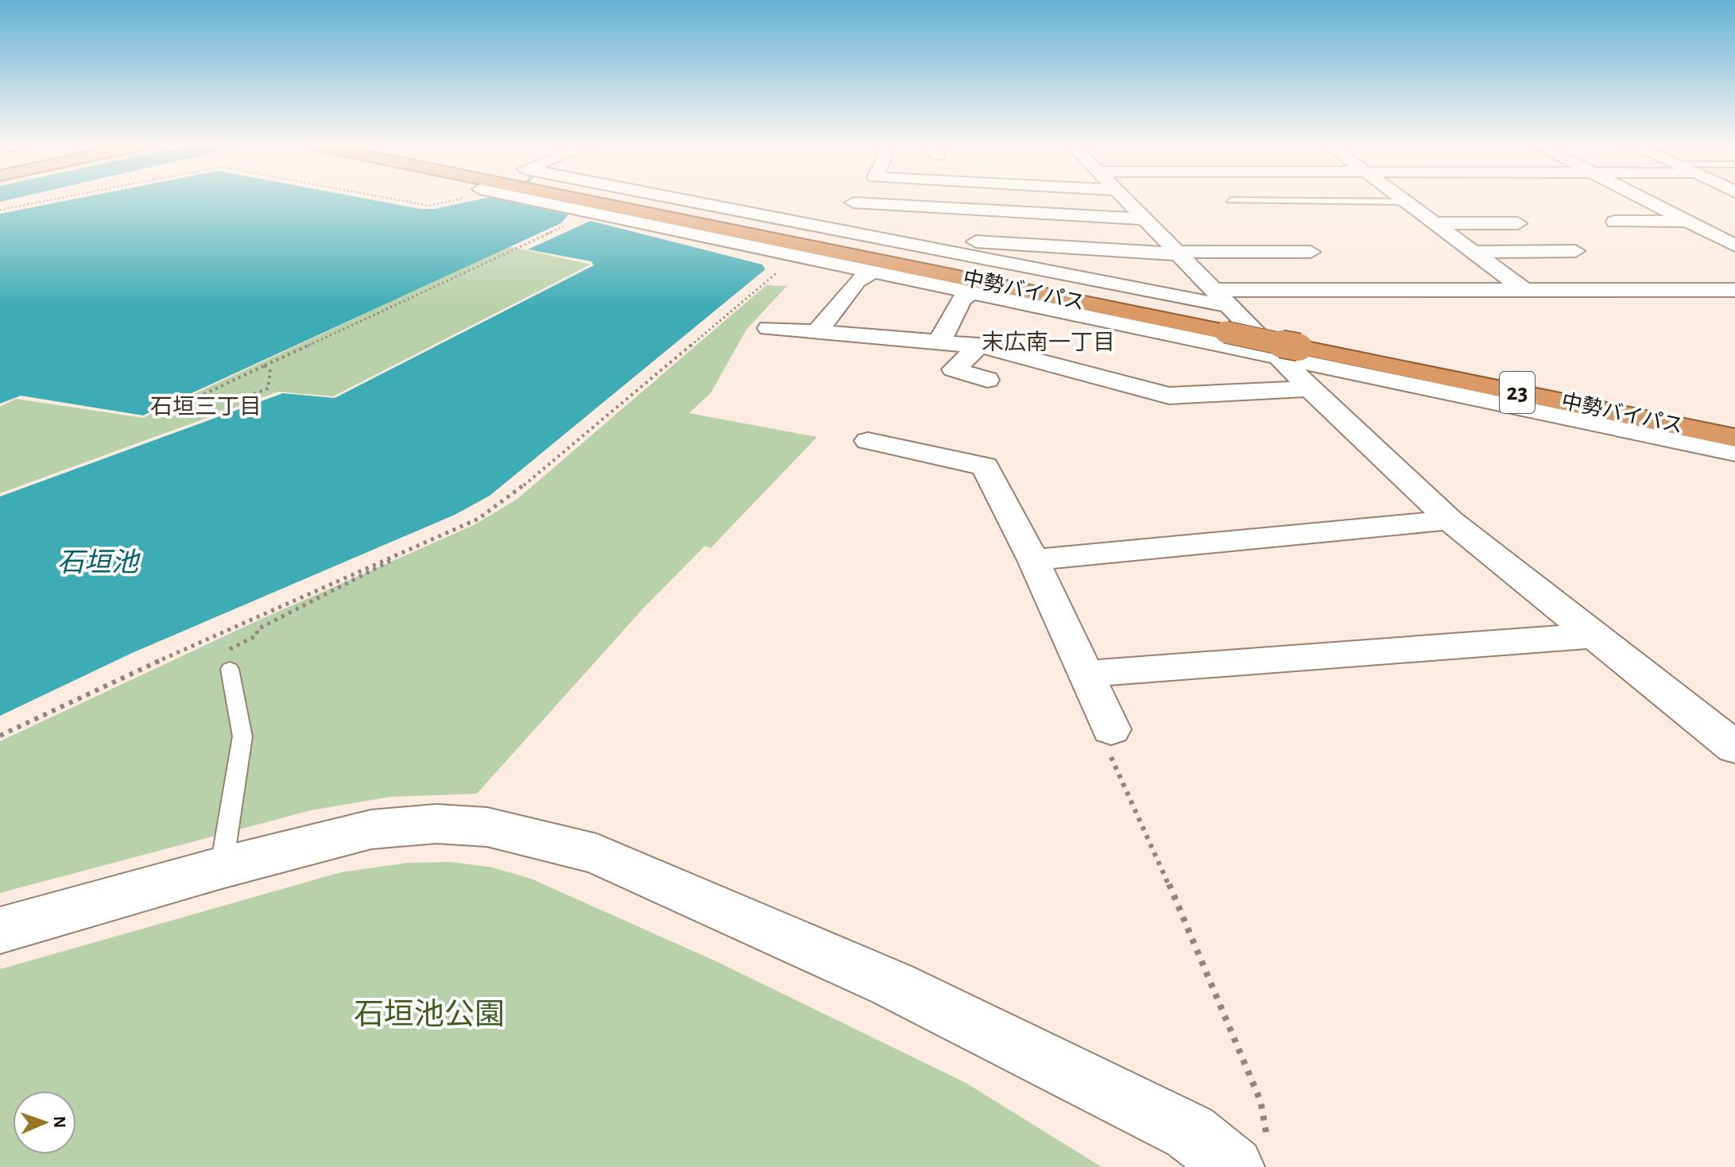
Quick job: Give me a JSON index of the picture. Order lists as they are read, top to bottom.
{
  "streets": {
    "highway": ["中勢バイパス", "23"]
  },
  "districts": ["末広南一丁目", "石垣三丁目"],
  "water": ["石垣池"],
  "parks": ["石垣池公園"],
  "north": "right"
}
